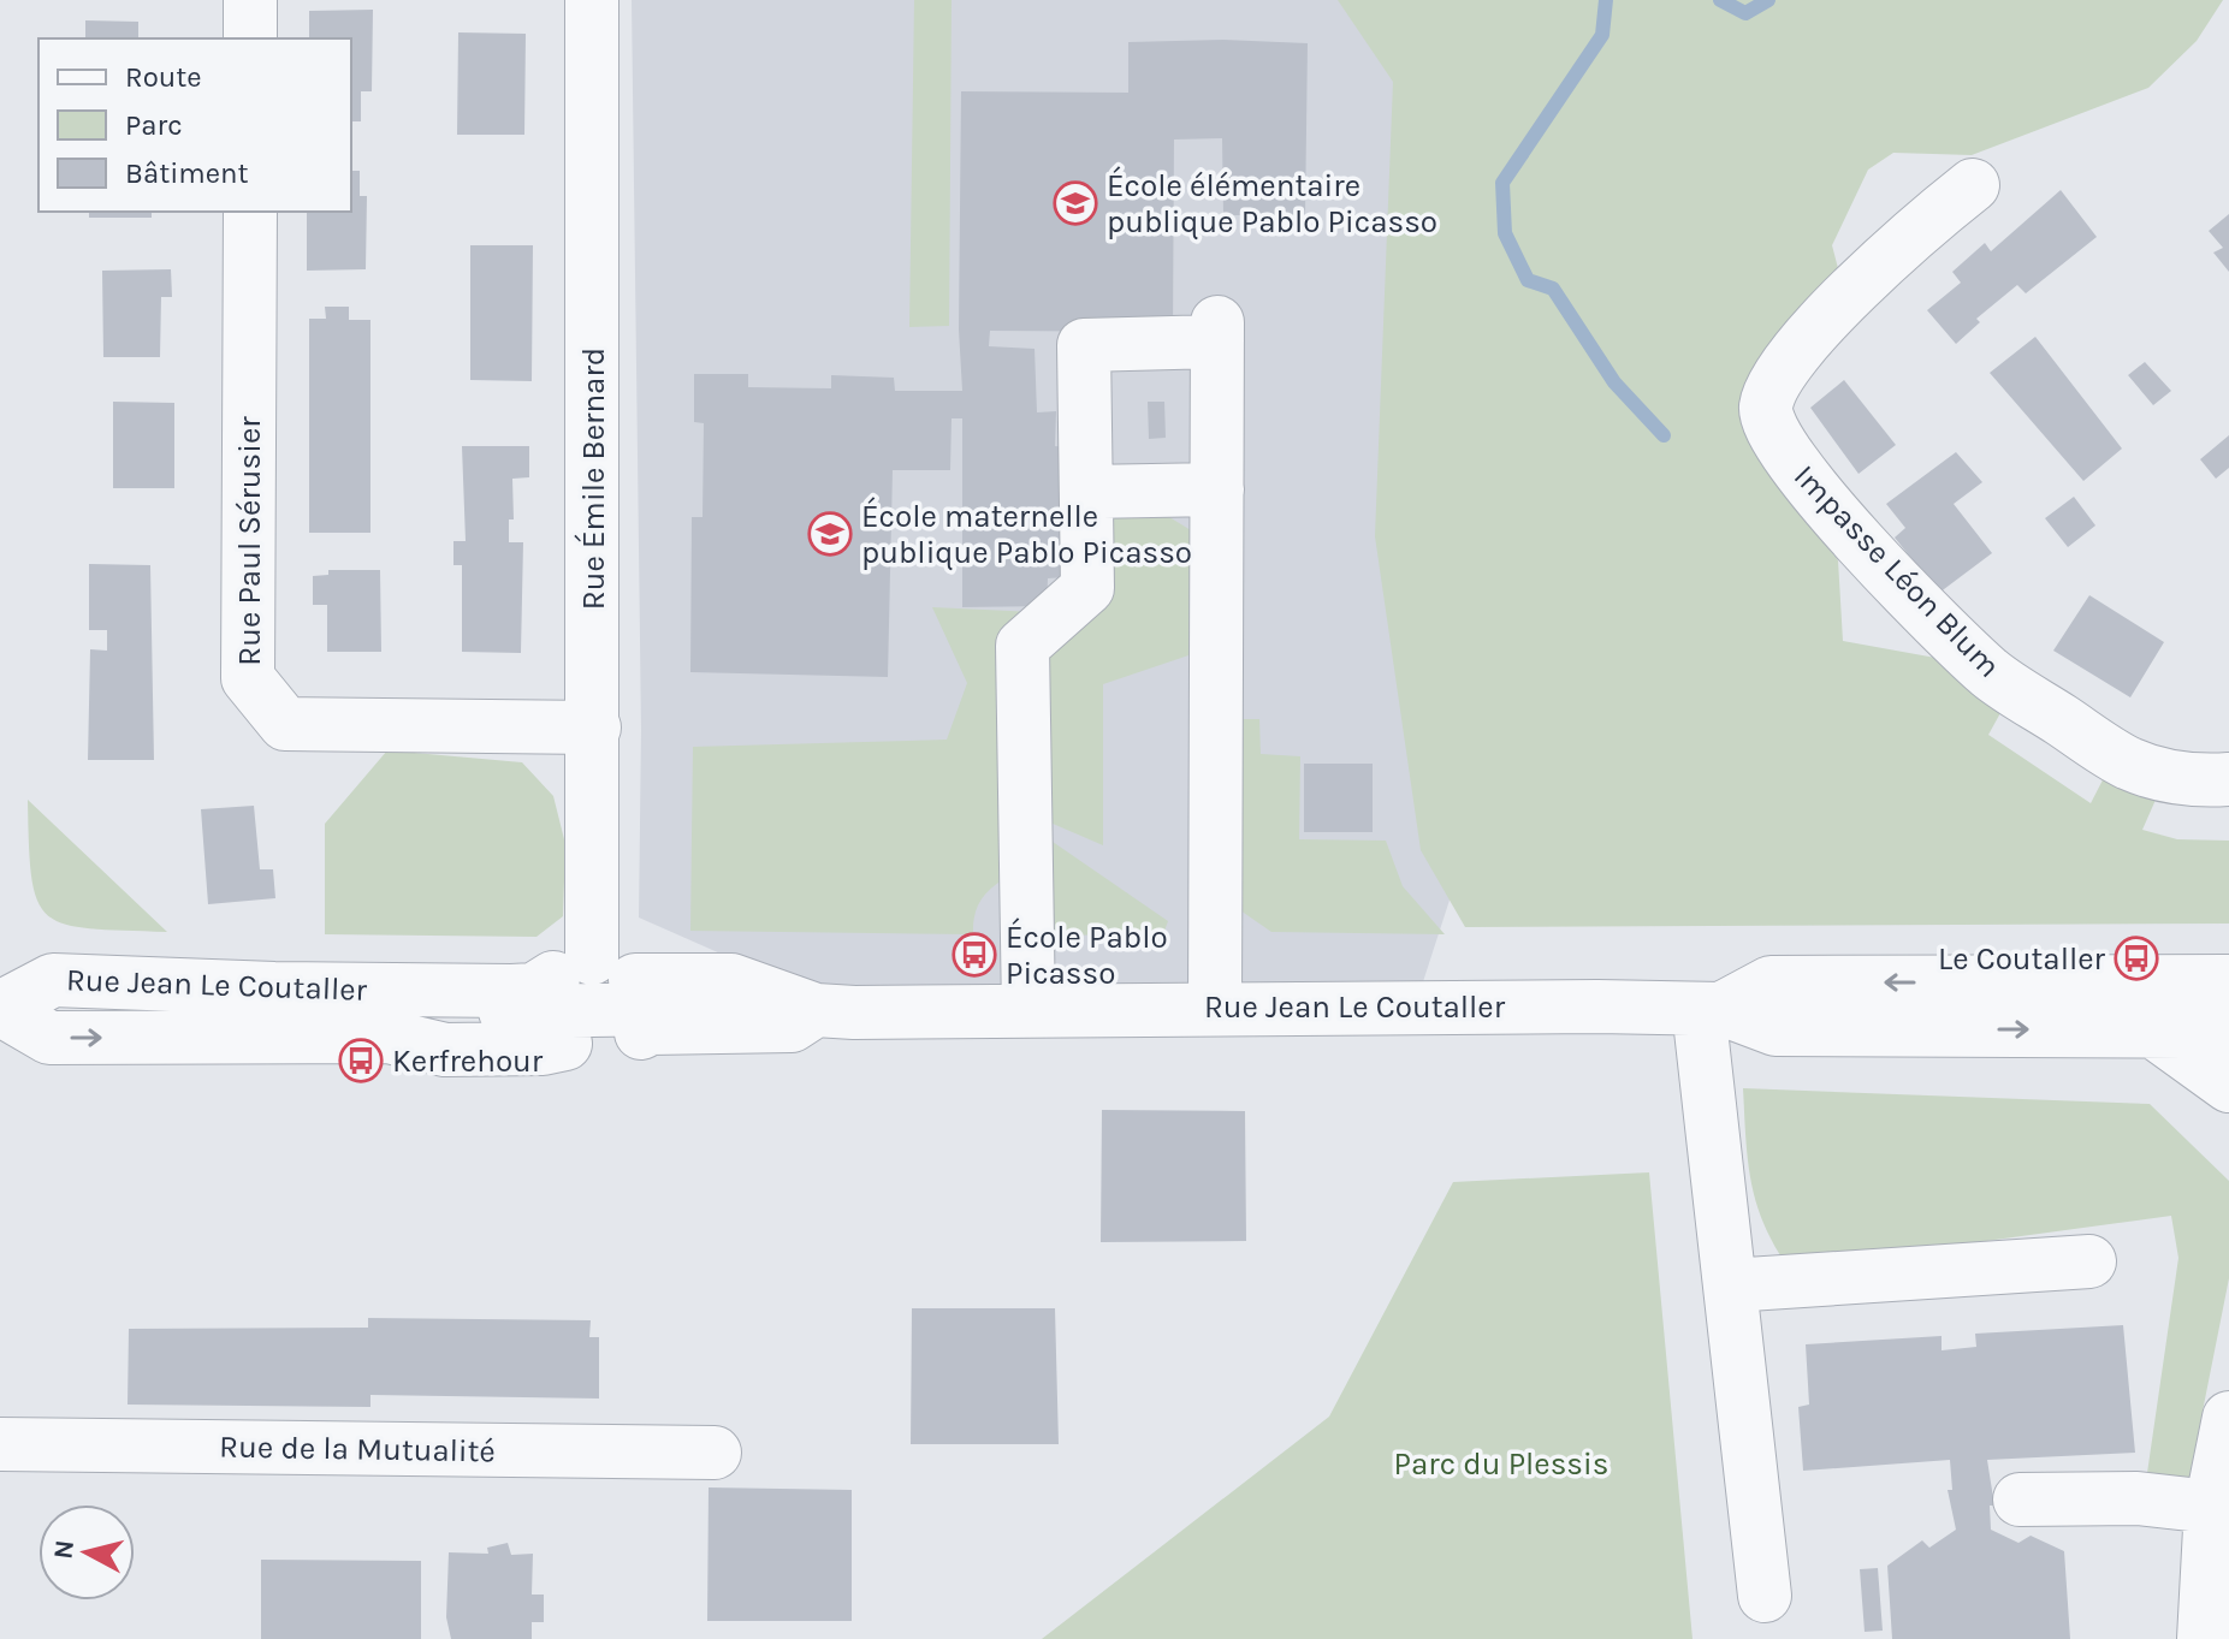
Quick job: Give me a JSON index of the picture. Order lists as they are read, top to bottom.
{
  "streets": {
    "street": [
      "Rue Émile Bernard",
      "Rue Paul Sérusier",
      "Impasse Léon Blum",
      "Rue Jean Le Coutaller",
      "Rue de la Mutualité"
    ]
  },
  "crossings": [
    ["Rue Émile Bernard", "Rue Paul Sérusier"],
    ["Rue Émile Bernard", "Rue Jean Le Coutaller"]
  ],
  "parks": ["Parc du Plessis"],
  "places": {
    "school or university": ["École élémentaire publique Pablo Picasso", "École maternelle publique Pablo Picasso"],
    "bus stop": ["École Pablo Picasso", "Le Coutaller", "Kerfrehour"]
  },
  "legend": ["Route", "Parc", "Bâtiment"],
  "north": "left"
}
